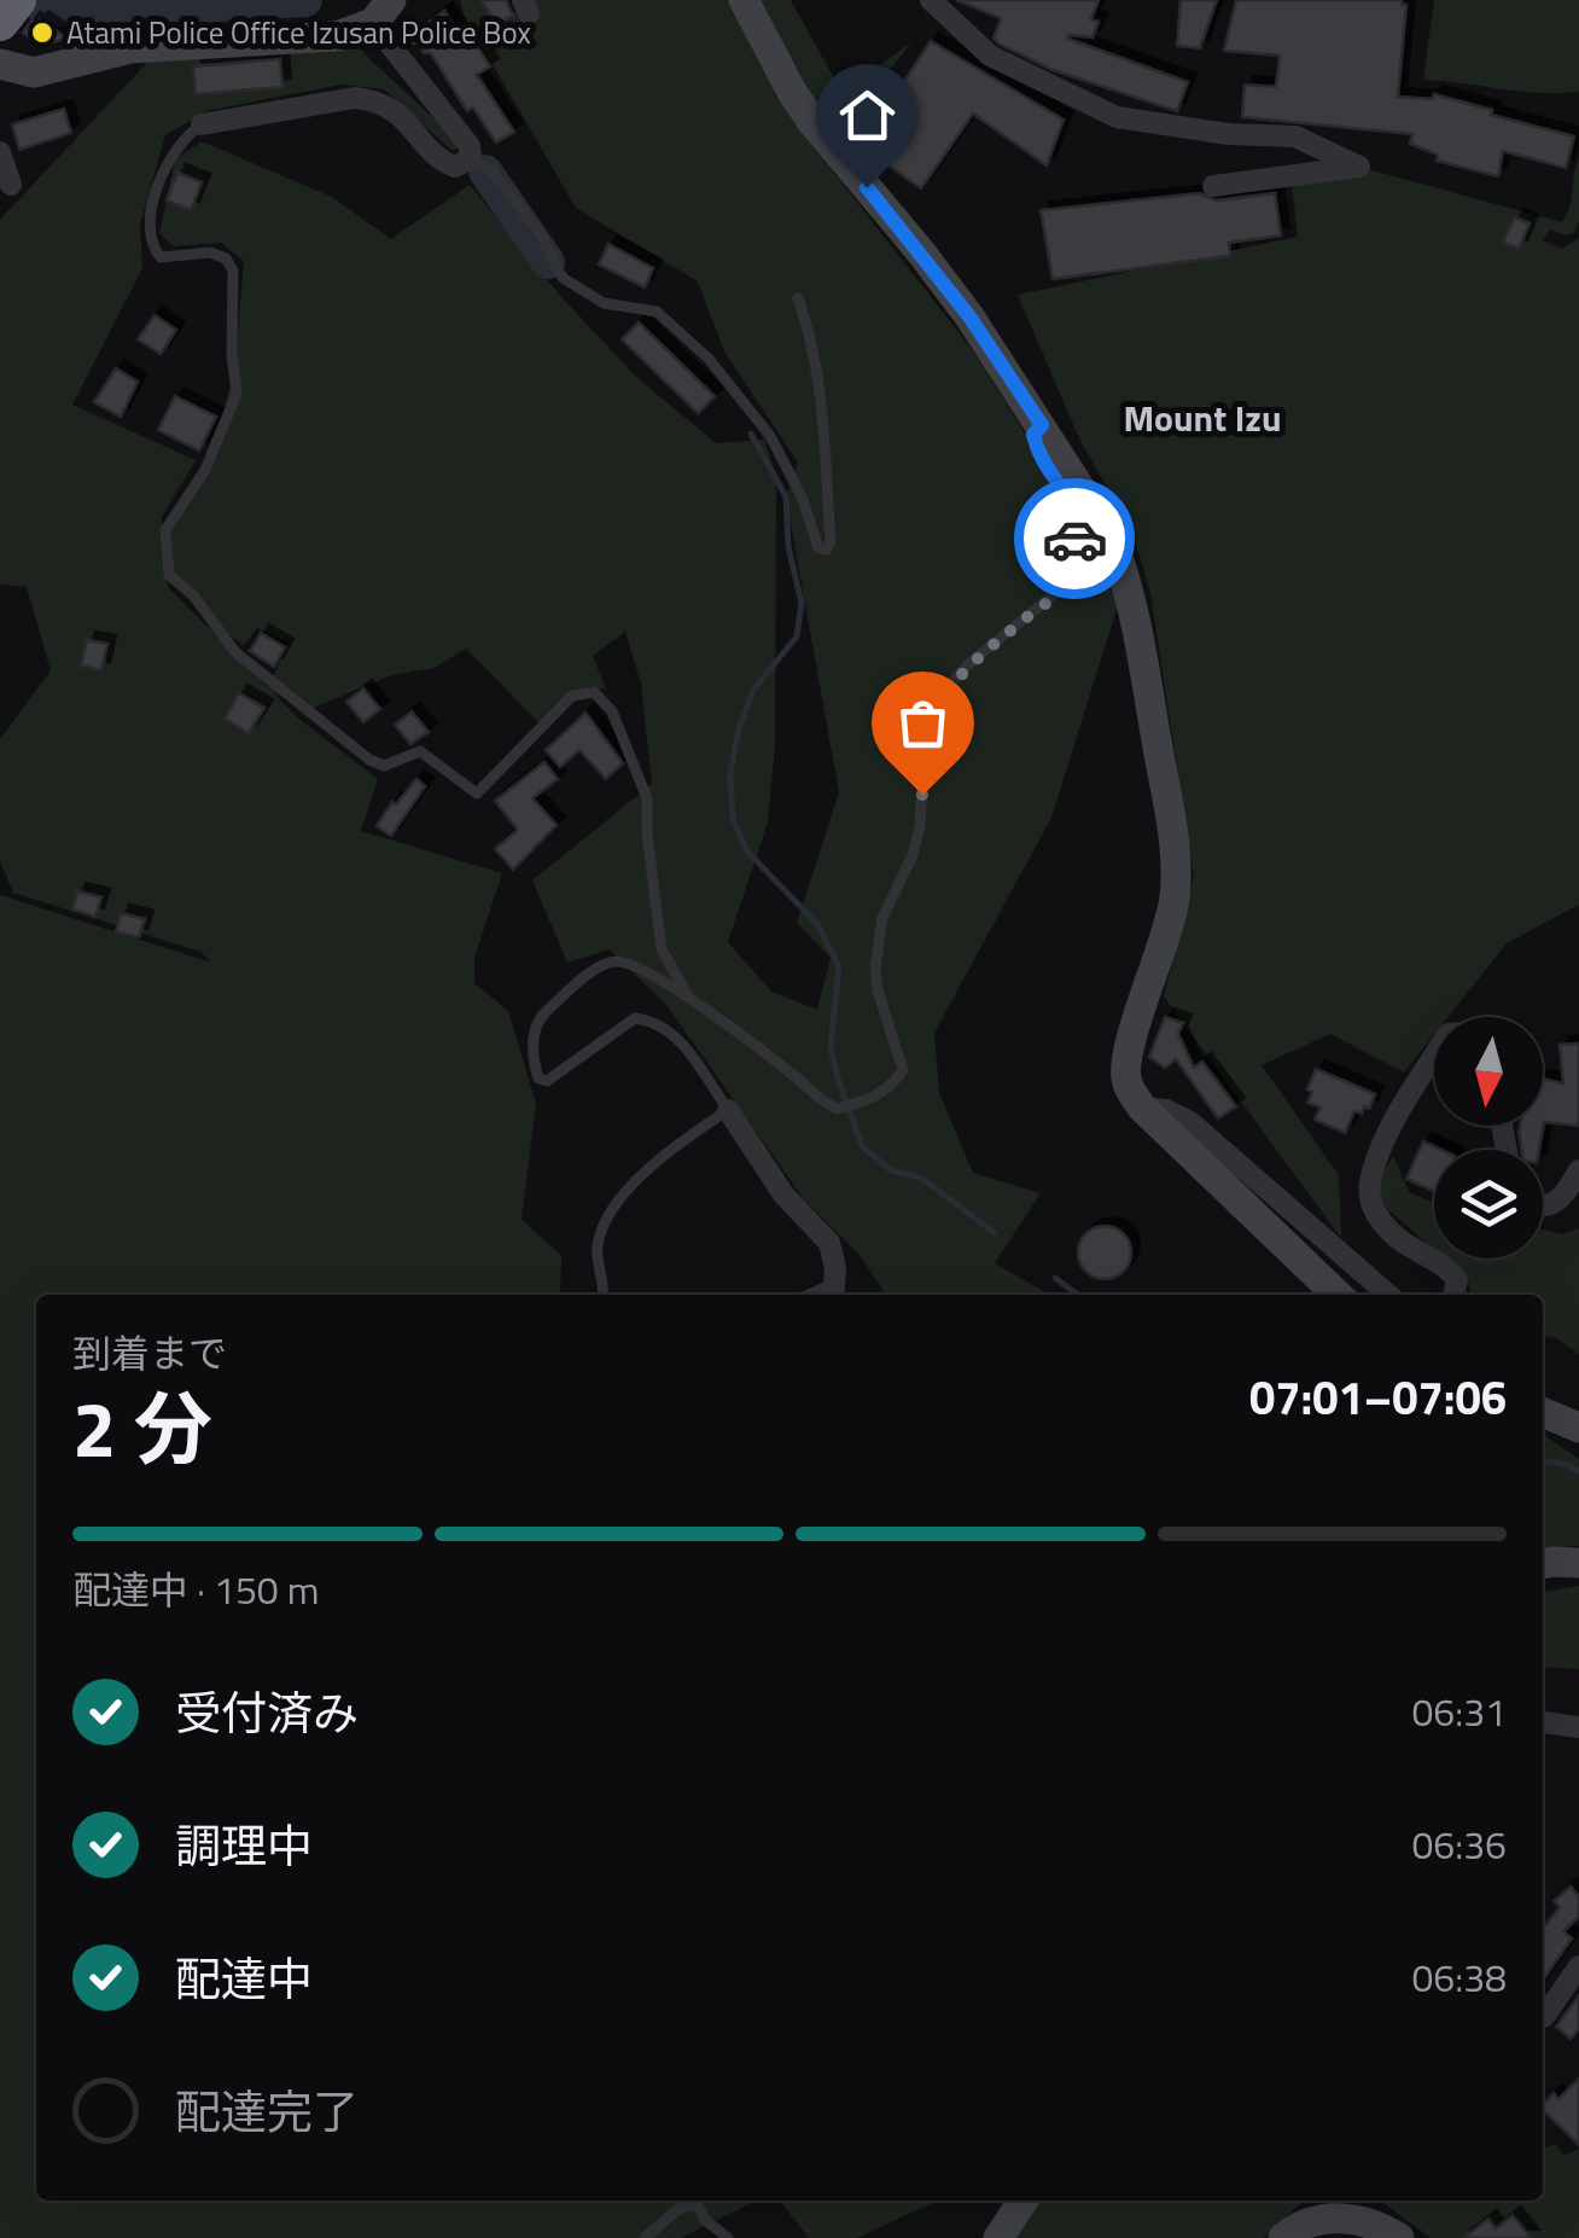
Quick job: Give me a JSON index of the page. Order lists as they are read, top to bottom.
{
  "districts": ["Mount Izu"],
  "places": ["Atami Police Office Izusan Police Box"],
  "north": "bottom",
  "page": {
    "heading": ["2 分", "到着まで", "07:01–07:06"],
    "bar": "配達中 · 150 m",
    "list": [
      ["受付済み", "06:31"],
      ["調理中", "06:36"],
      ["配達中", "06:38"],
      "配達完了"
    ]
  }
}
